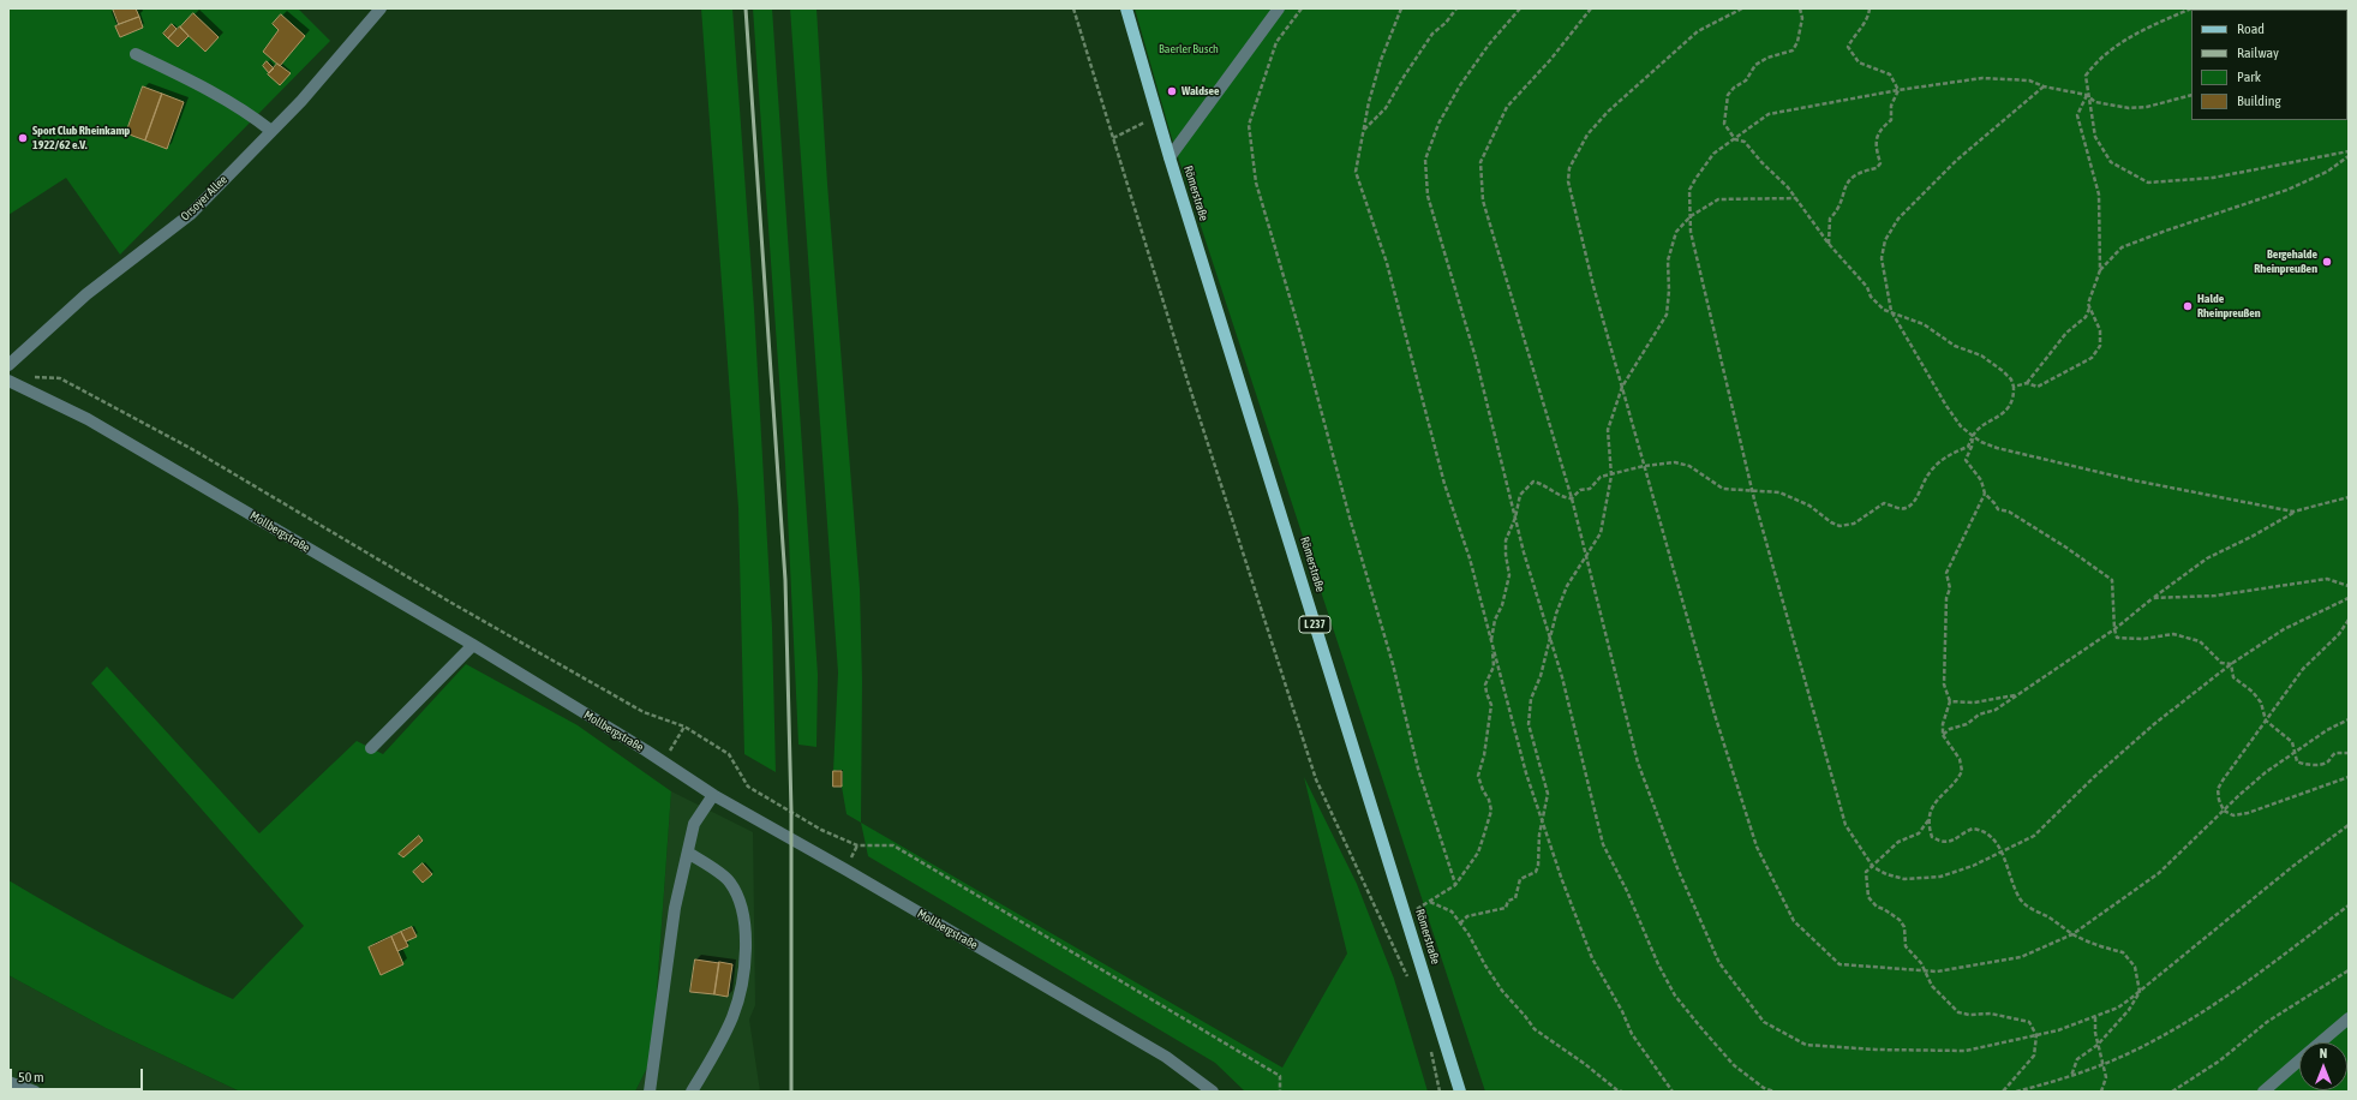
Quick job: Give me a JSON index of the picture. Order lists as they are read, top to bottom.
{
  "streets": {
    "main road": ["Römerstraße", "L 237"],
    "street": ["Orsoyer Allee", "Mollbergstraße"]
  },
  "parks": ["Baerler Busch"],
  "places": [
    "Waldsee",
    "Sport Club Rheinkamp 1922/62 e.V.",
    "Bergehalde Rheinpreußen",
    "Halde Rheinpreußen"
  ],
  "legend": [
    "Road",
    "Railway",
    "Park",
    "Building"
  ],
  "scale_bar": "50 m",
  "north": "top"
}
